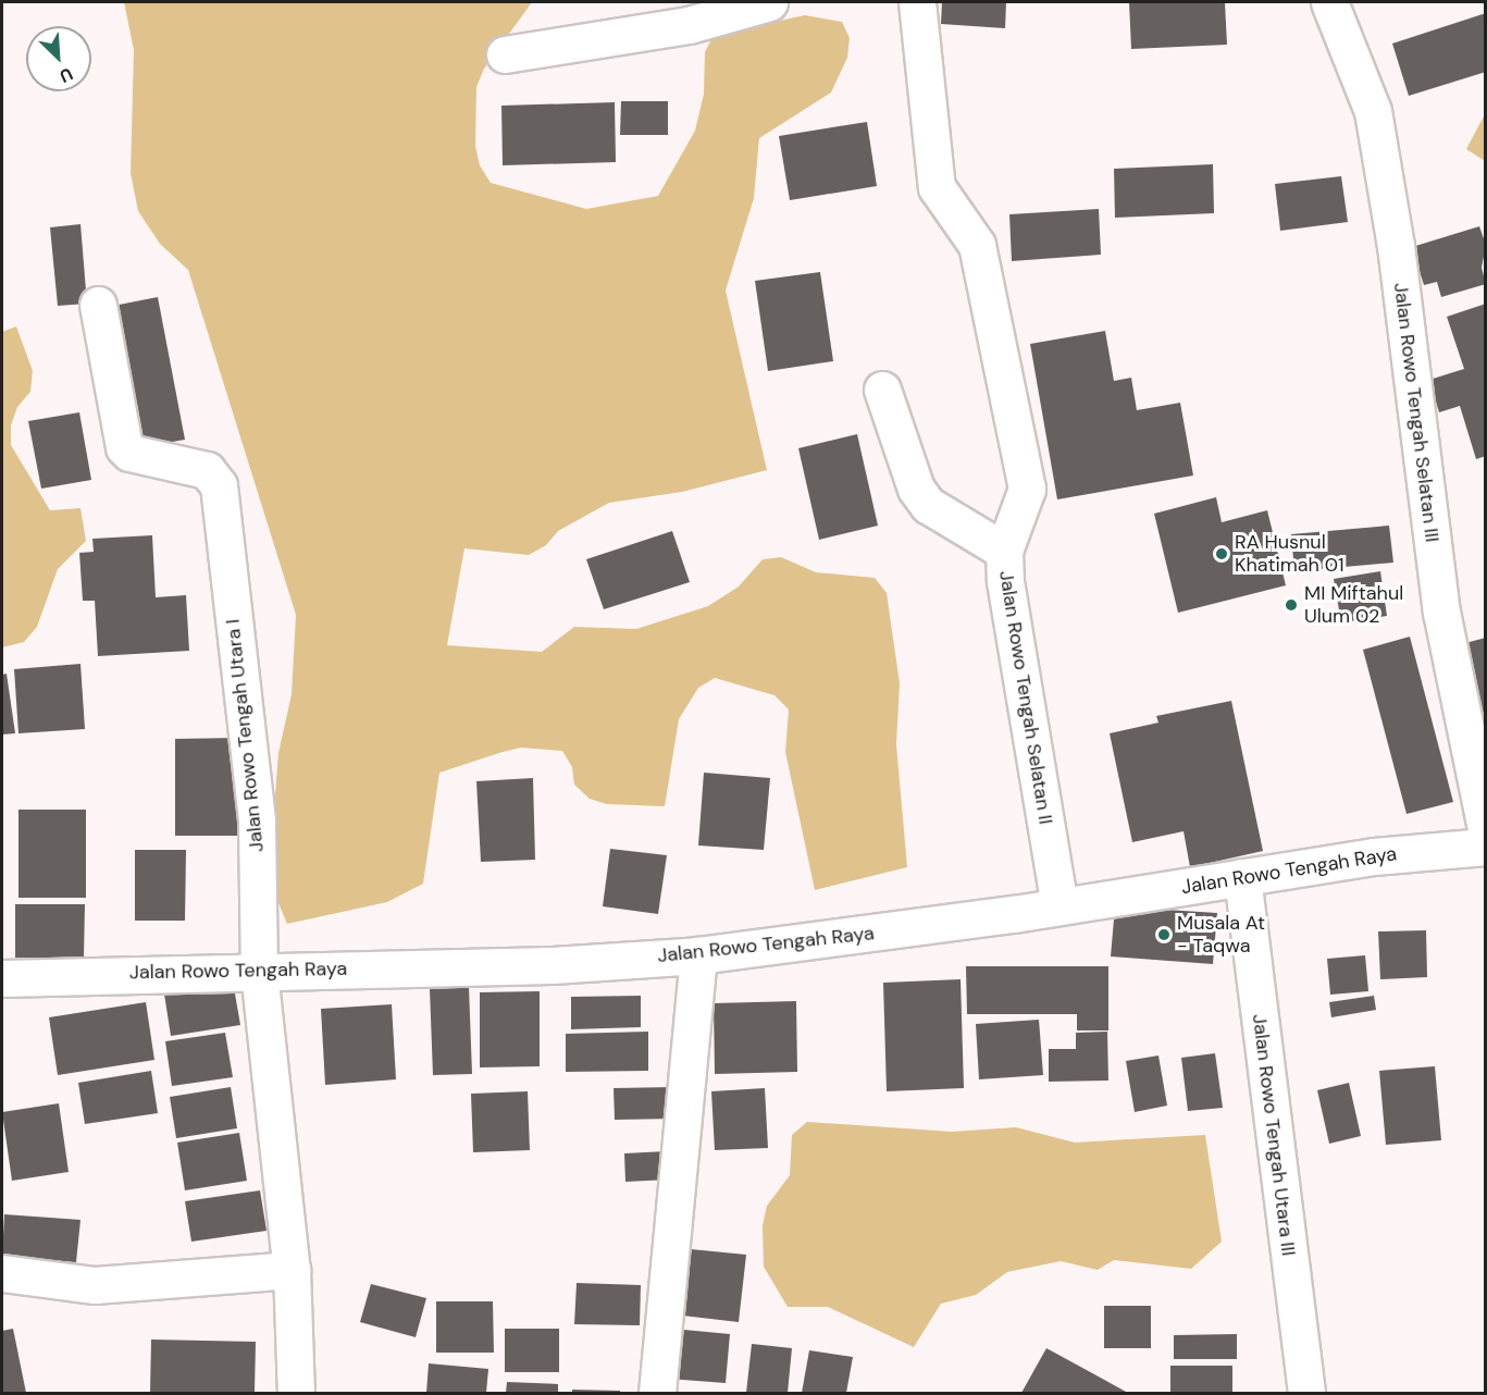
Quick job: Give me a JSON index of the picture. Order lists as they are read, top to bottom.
{
  "streets": {
    "street": [
      "Jalan Rowo Tengah Selatan III",
      "Jalan Rowo Tengah Selatan II",
      "Jalan Rowo Tengah Utara I",
      "Jalan Rowo Tengah Raya",
      "Jalan Rowo Tengah Utara III"
    ]
  },
  "crossings": [
    ["Jalan Rowo Tengah Selatan II", "Jalan Rowo Tengah Raya"],
    ["Jalan Rowo Tengah Utara I", "Jalan Rowo Tengah Raya"],
    ["Jalan Rowo Tengah Raya", "Jalan Rowo Tengah Utara III"]
  ],
  "places": ["RA Husnul Khatimah 01", "MI Miftahul Ulum 02", "Musala At - Taqwa"],
  "north": "bottom right"
}
